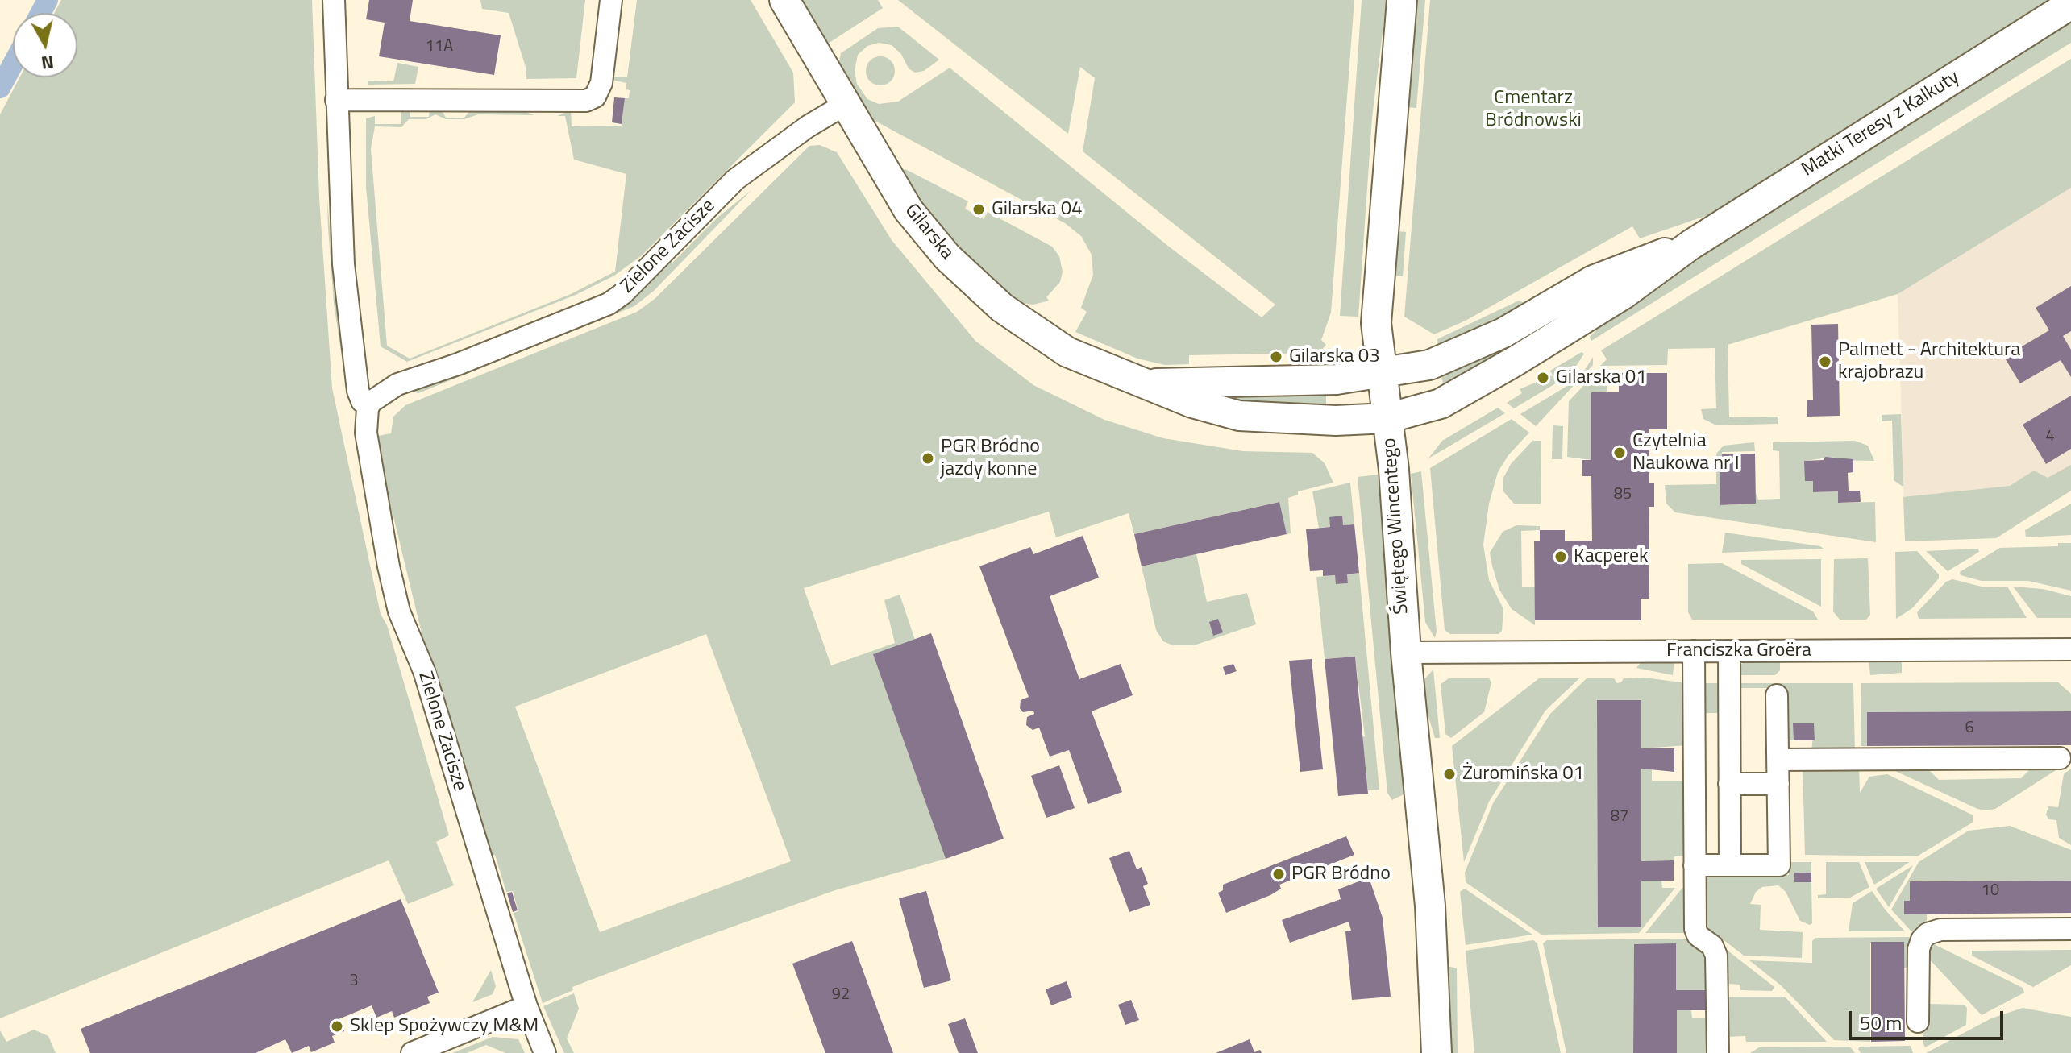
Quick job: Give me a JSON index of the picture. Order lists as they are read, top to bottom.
{
  "streets": {
    "street": [
      "Matki Teresy z Kalkuty",
      "Gilarska",
      "Zielone Zacisze",
      "Świętego Wincentego",
      "Franciszka Groëra"
    ]
  },
  "crossings": [
    ["Matki Teresy z Kalkuty", "Gilarska"],
    ["Matki Teresy z Kalkuty", "Świętego Wincentego"],
    ["Gilarska", "Zielone Zacisze"],
    ["Gilarska", "Świętego Wincentego"],
    ["Świętego Wincentego", "Franciszka Groëra"]
  ],
  "parks": ["Cmentarz Bródnowski"],
  "places": [
    "Gilarska 04",
    "Gilarska 03",
    "Palmett - Architektura krajobrazu",
    "Gilarska 01",
    "Czytelnia Naukowa nr I",
    "PGR Bródno jazdy konne",
    "Kacperek",
    "Żuromińska 01",
    "PGR Bródno",
    "Sklep Spożywczy M&M"
  ],
  "house_numbers": [
    "11A",
    "4",
    "85",
    "6",
    "87",
    "10",
    "3",
    "92"
  ],
  "scale_bar": "50 m",
  "north": "bottom"
}
